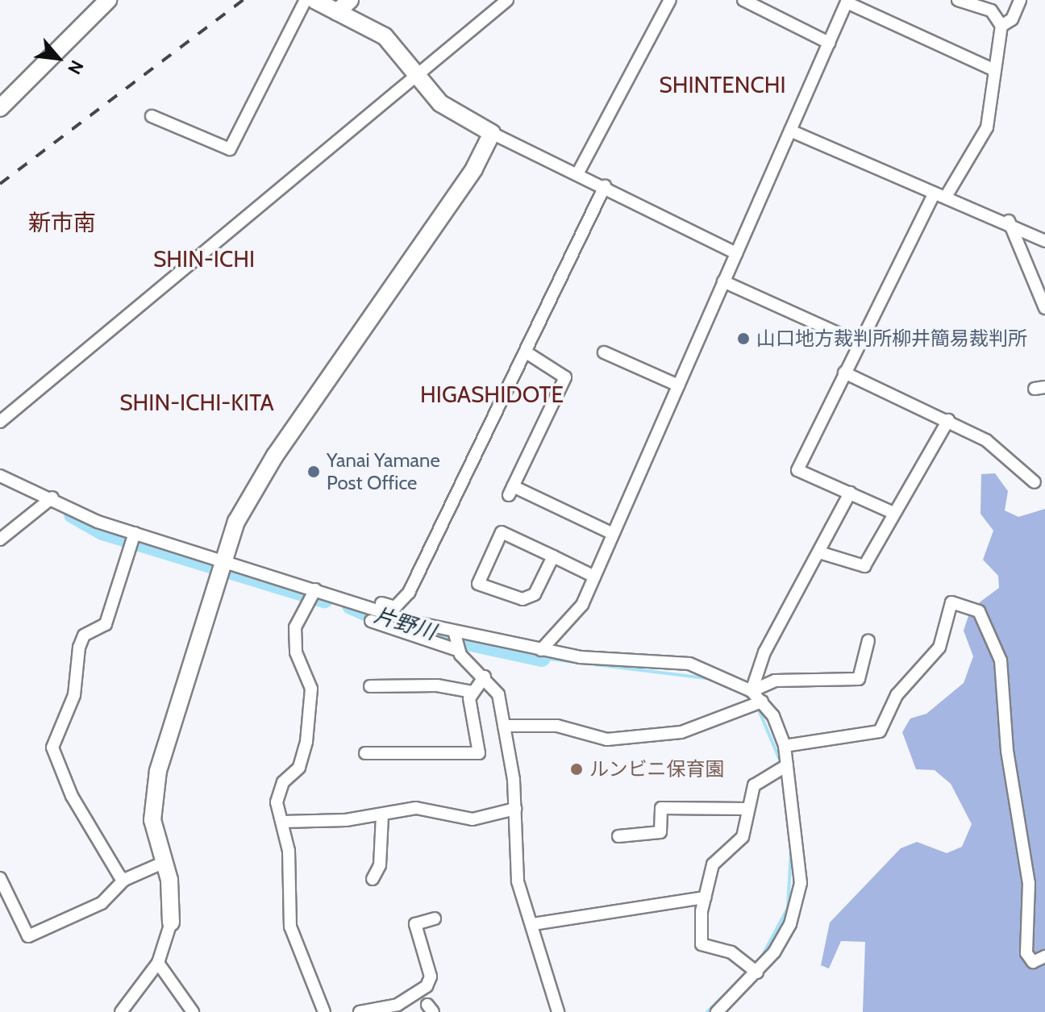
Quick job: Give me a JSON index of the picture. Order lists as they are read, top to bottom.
{
  "districts": [
    "SHINTENCHI",
    "新市南",
    "SHIN-ICHI",
    "HIGASHIDOTE",
    "SHIN-ICHI-KITA"
  ],
  "water": ["片野川"],
  "places": ["山口地方裁判所柳井簡易裁判所", "Yanai Yamane Post Office", "ルンビニ保育園"],
  "north": "bottom right"
}
